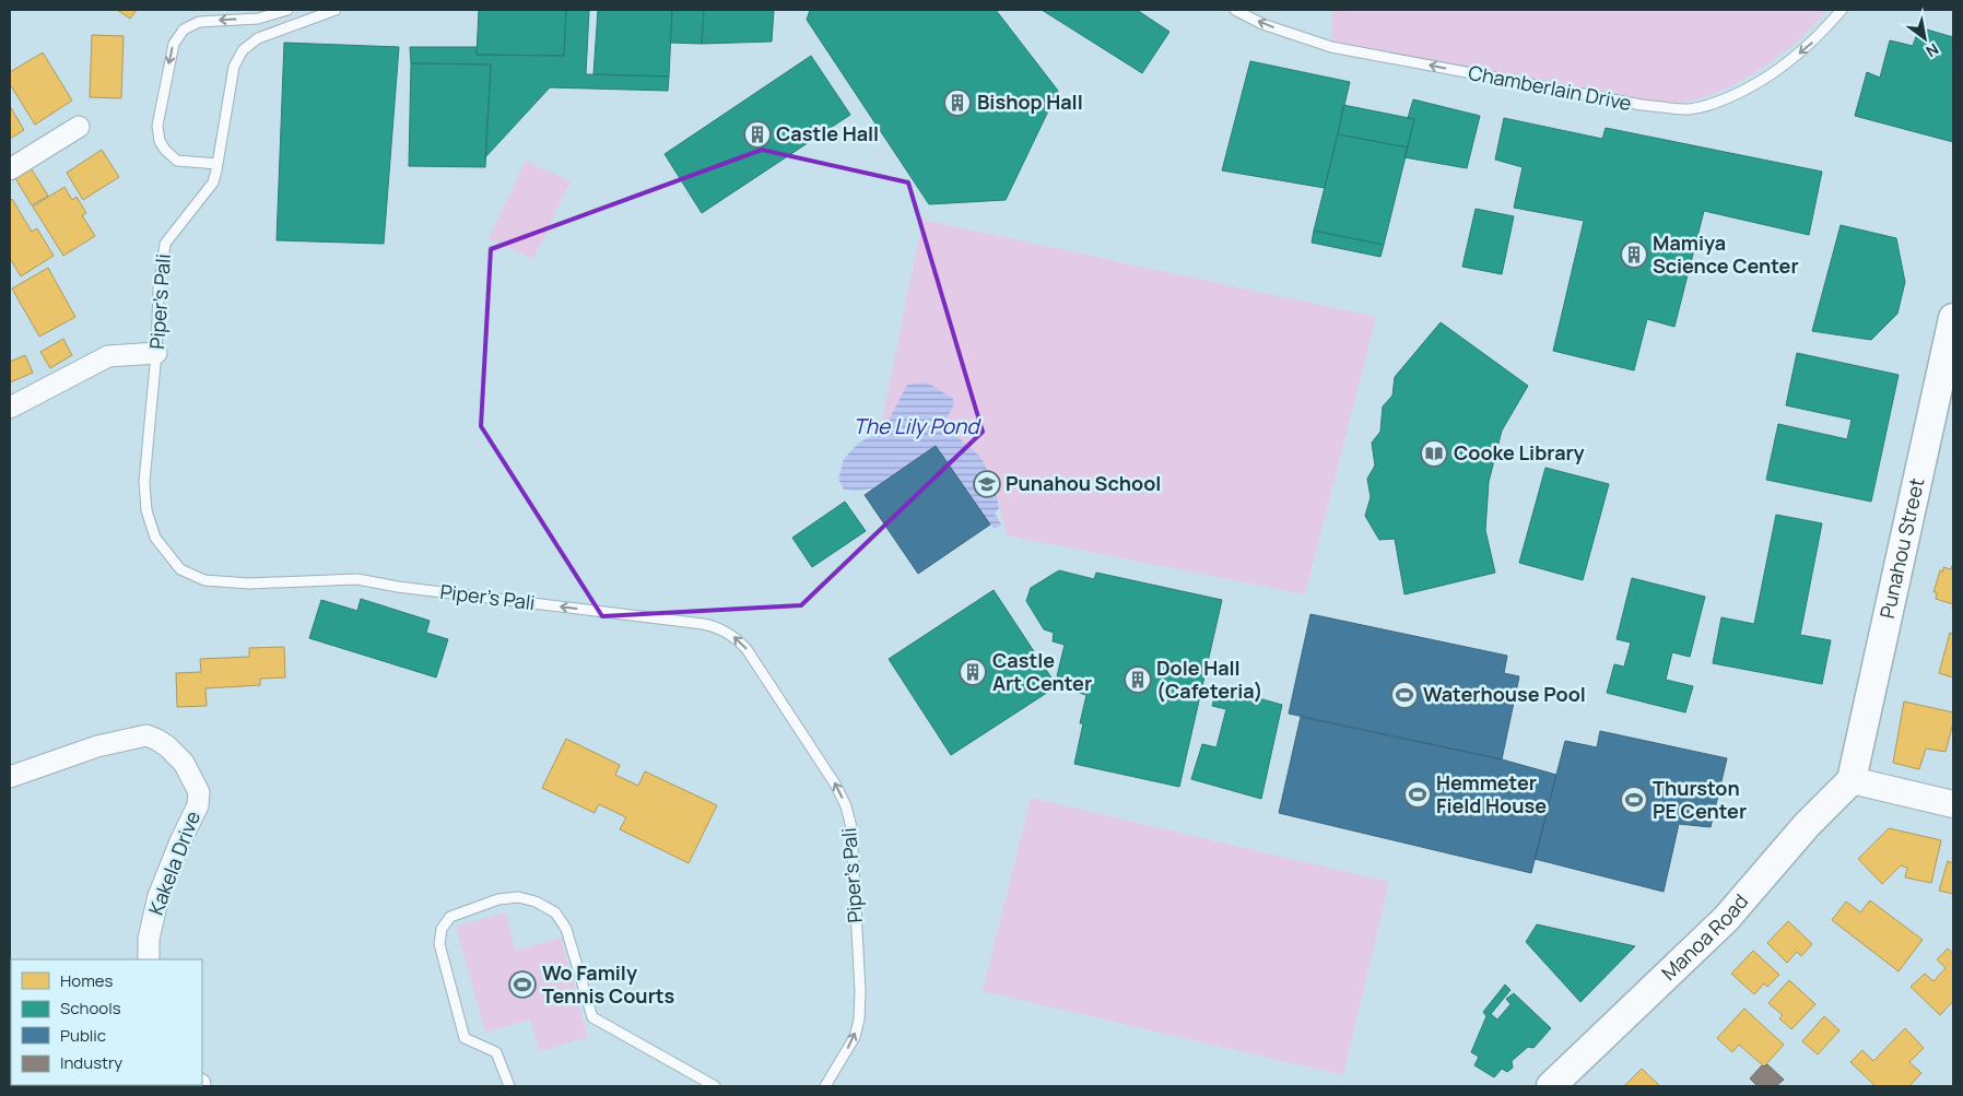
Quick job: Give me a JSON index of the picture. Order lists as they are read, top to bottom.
{
  "streets": {
    "main road": ["Punahou Street", "Manoa Road"],
    "street": ["Kakela Drive"],
    "lane": ["Chamberlain Drive", "Piper's Pali"]
  },
  "crossings": [
    ["Punahou Street", "Manoa Road"]
  ],
  "one_way": ["Chamberlain Drive"],
  "water": ["The Lily Pond"],
  "places": {
    "building": [
      "Bishop Hall",
      "Castle Hall",
      "Mamiya Science Center",
      "Castle Art Center",
      "Dole Hall (Cafeteria)"
    ],
    "library": ["Cooke Library"],
    "school or university": ["Punahou School"],
    "sports": [
      "Waterhouse Pool",
      "Hemmeter Field House",
      "Thurston PE Center",
      "Wo Family Tennis Courts"
    ]
  },
  "legend": [
    "Homes",
    "Schools",
    "Public",
    "Industry"
  ],
  "north": "bottom right"
}
